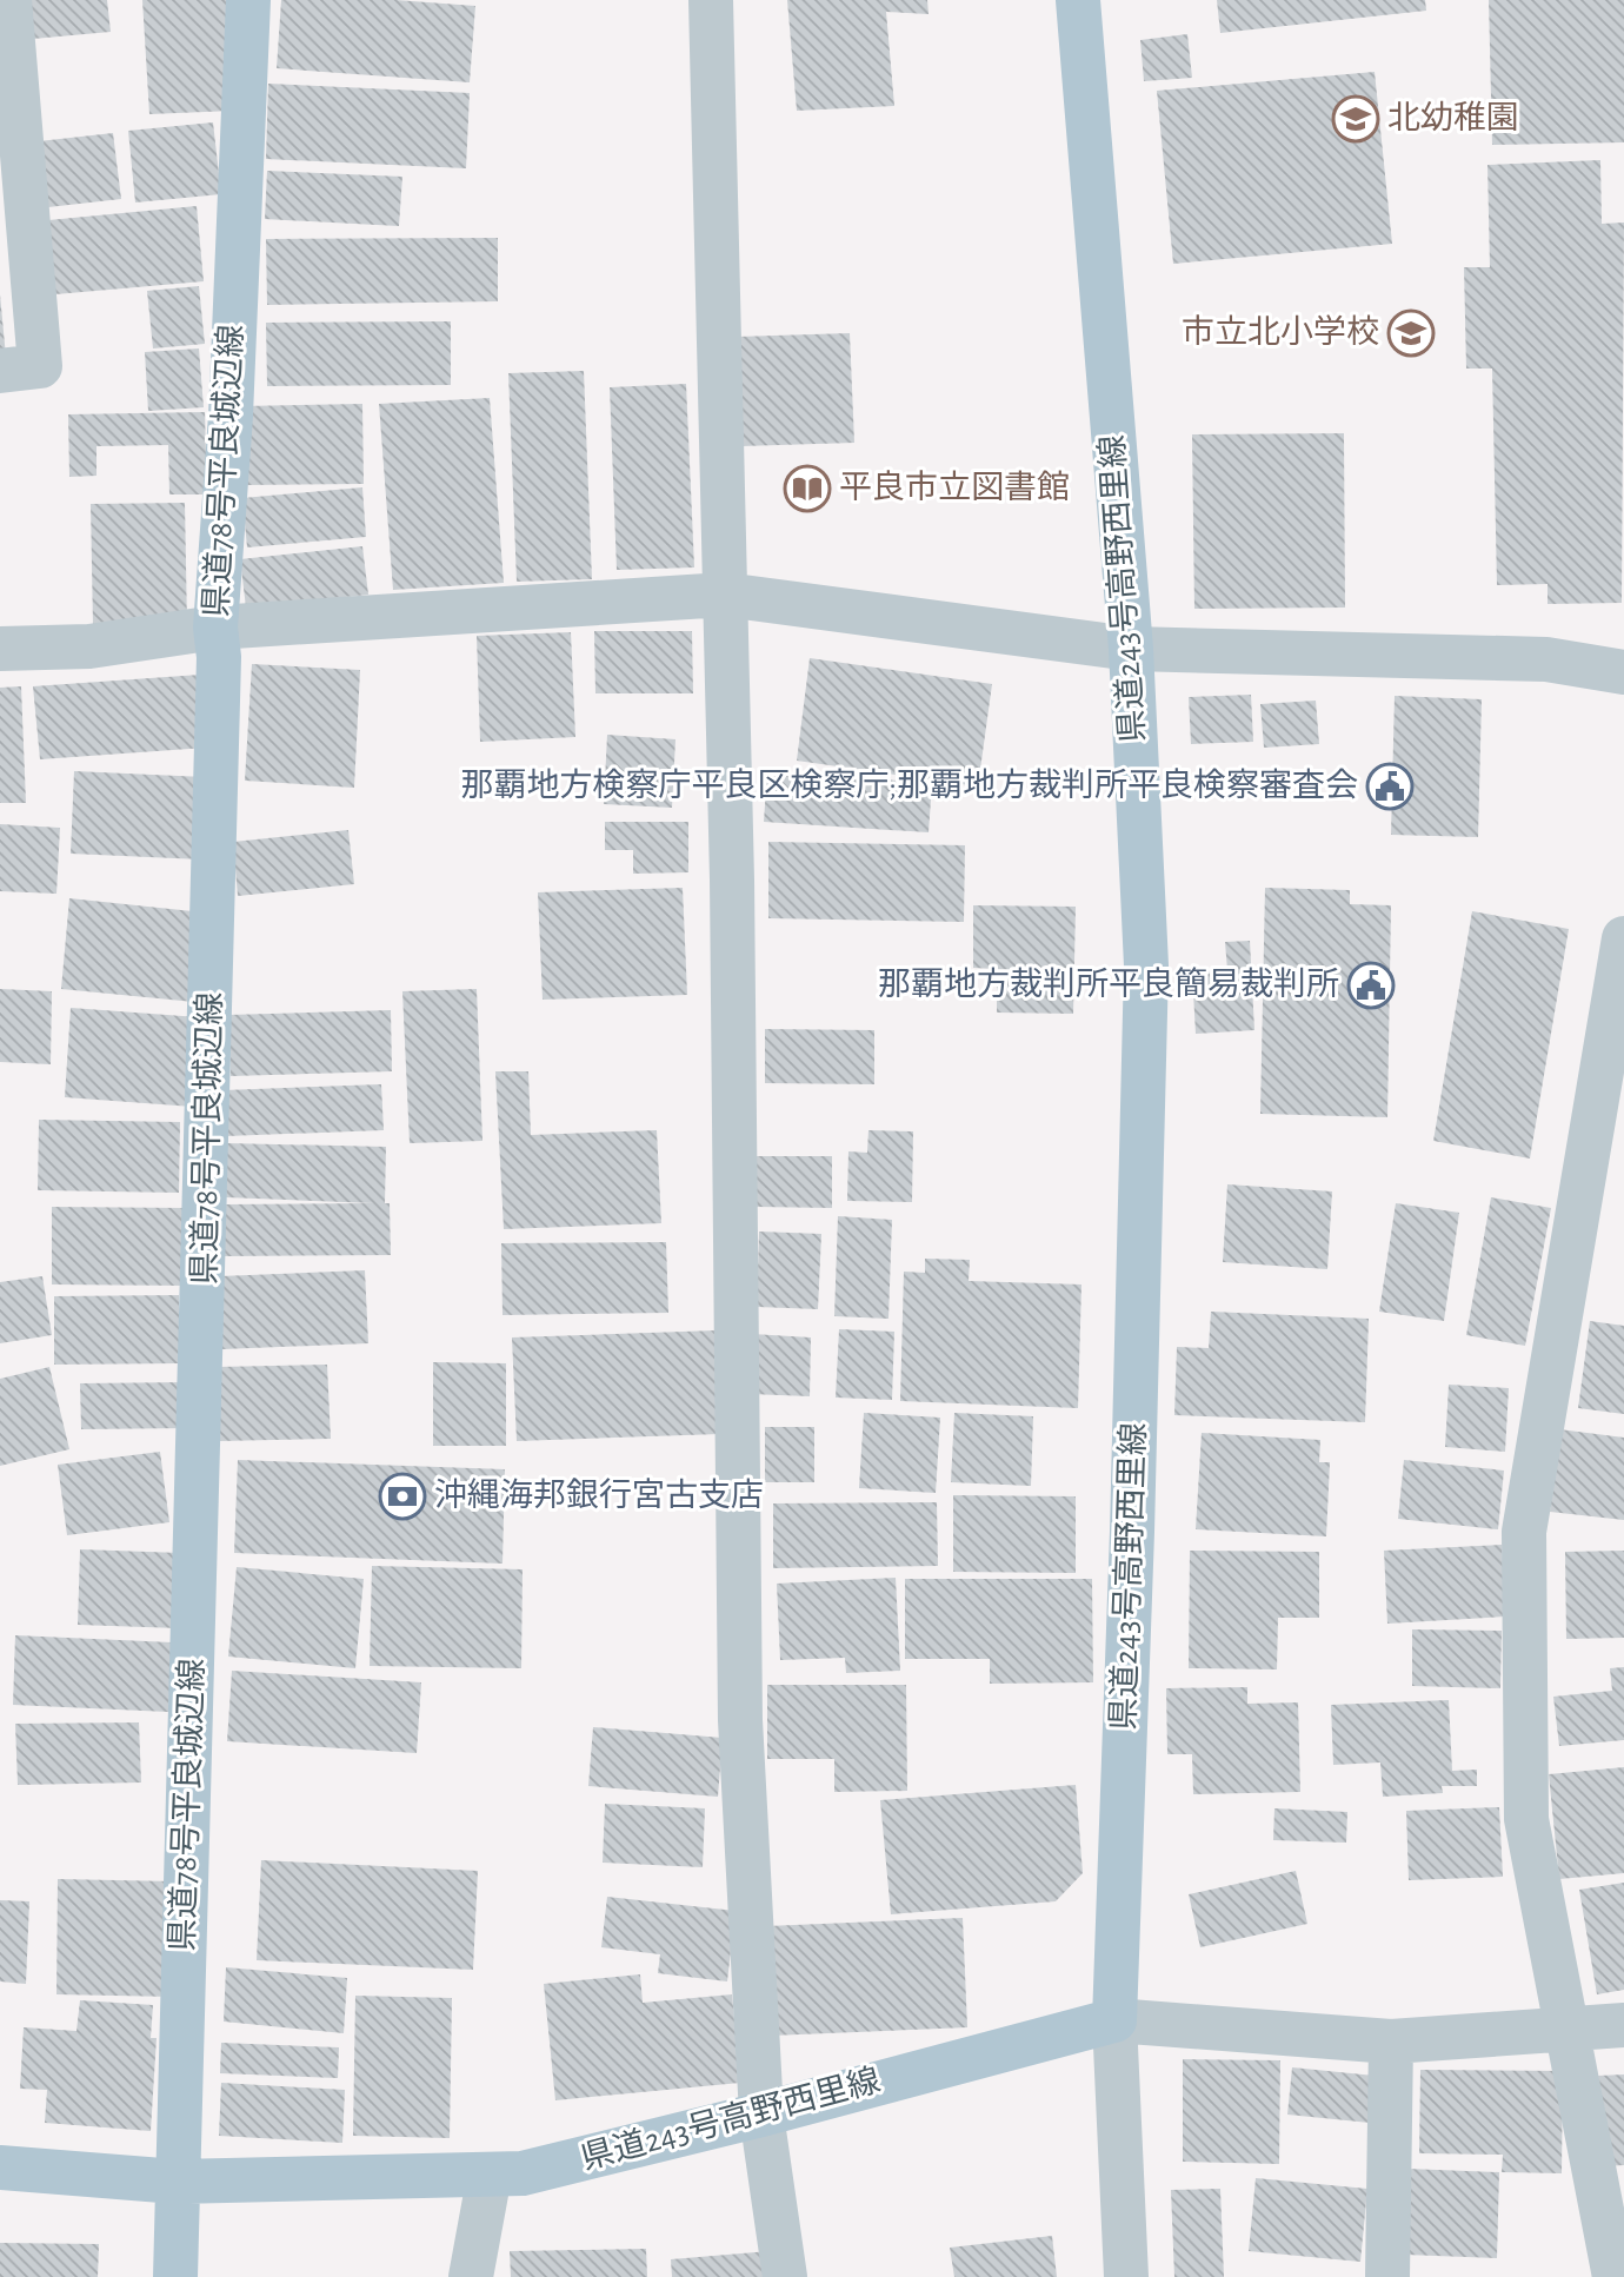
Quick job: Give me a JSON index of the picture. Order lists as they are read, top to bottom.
{
  "streets": {
    "main road": ["県道78号平良城辺線", "県道243号高野西里線"]
  },
  "crossings": [
    ["県道78号平良城辺線", "県道243号高野西里線"]
  ],
  "places": {
    "school or university": ["北幼稚園", "市立北小学校"],
    "library": ["平良市立図書館"],
    "public building": ["那覇地方検察庁平良区検察庁;那覇地方裁判所平良検察審査会", "那覇地方裁判所平良簡易裁判所"],
    "bank": ["沖縄海邦銀行宮古支店"]
  }
}
